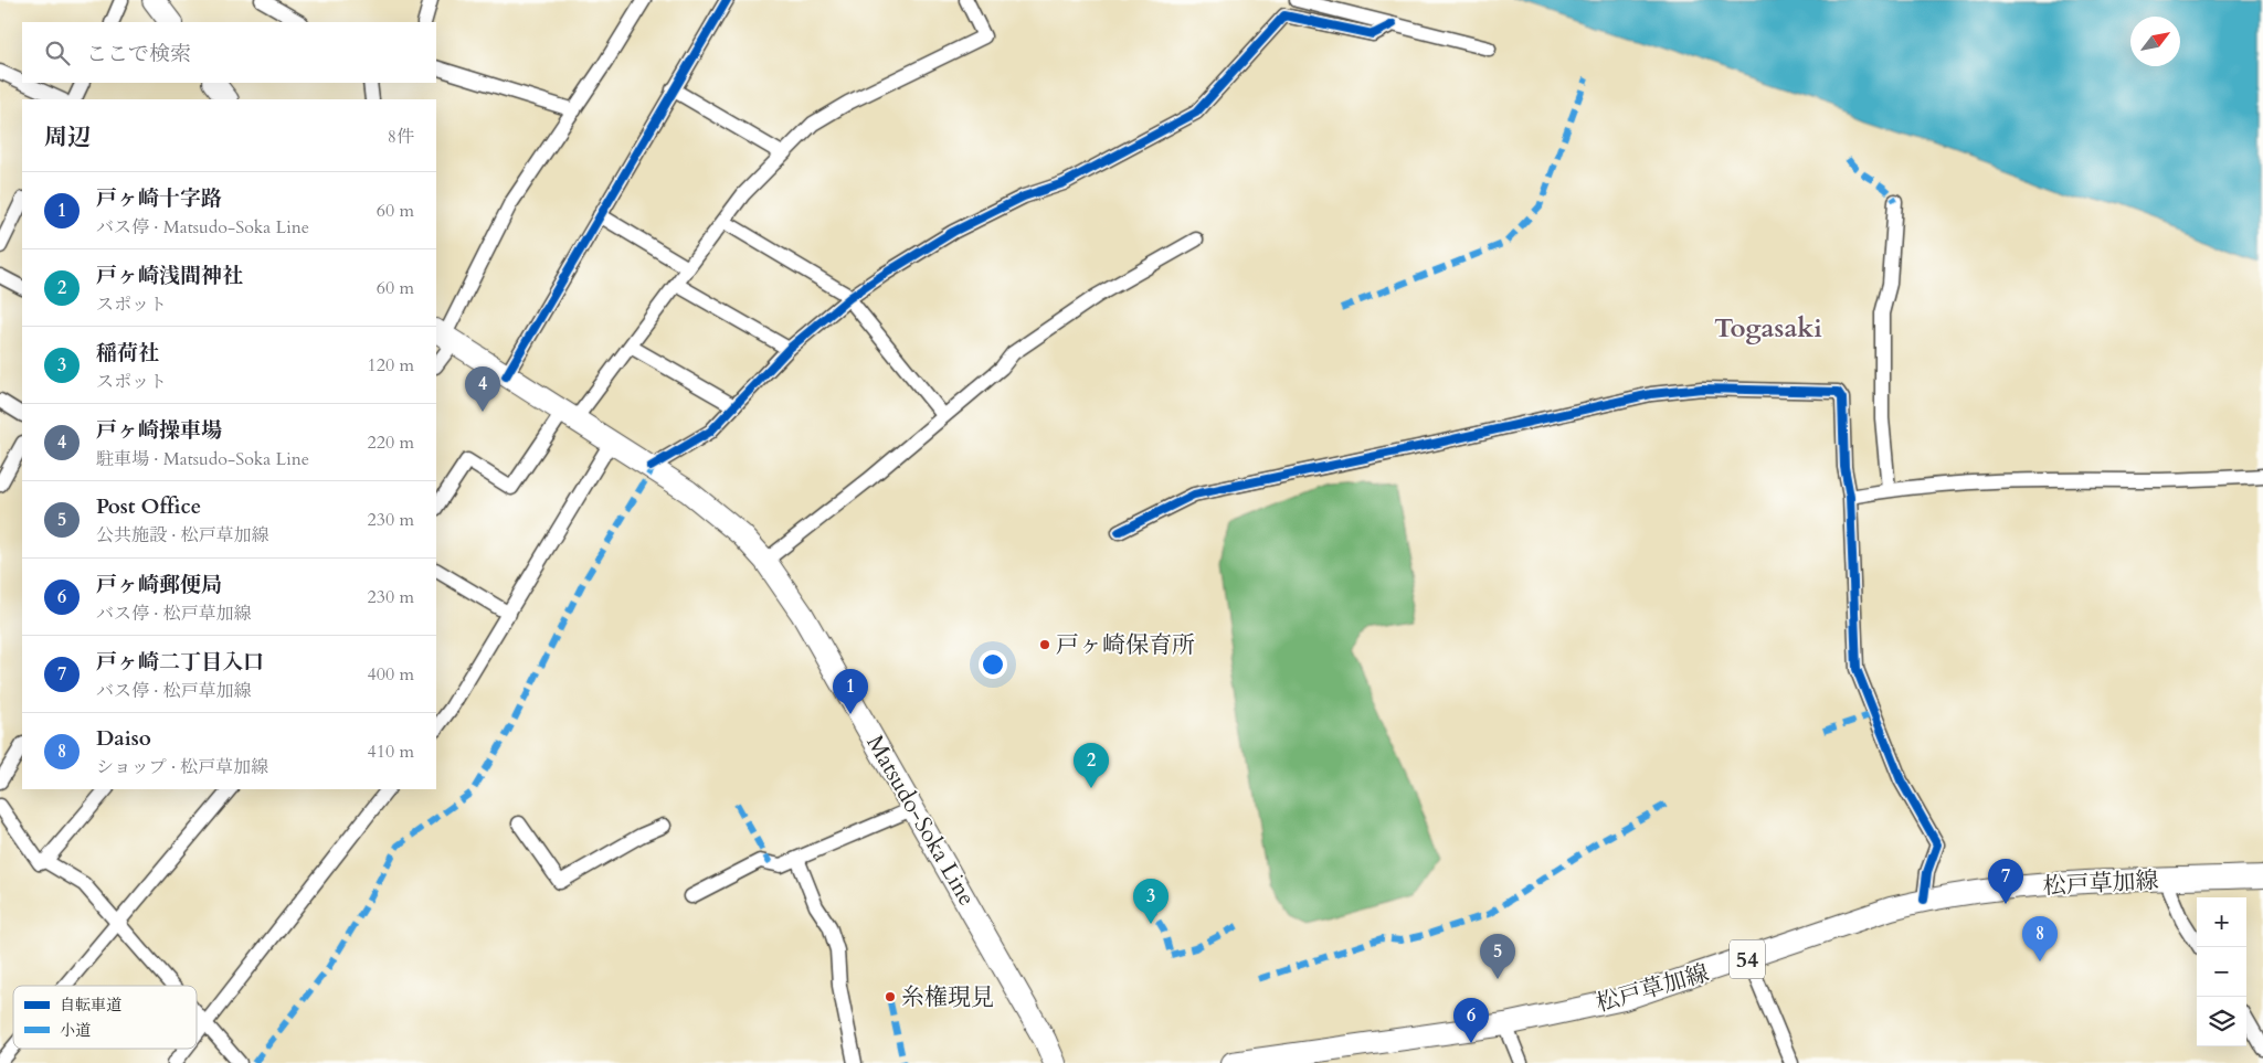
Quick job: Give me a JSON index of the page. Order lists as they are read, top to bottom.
{
  "streets": {
    "main road": ["Matsudo-Soka Line", "松戸草加線", "54"]
  },
  "districts": ["Togasaki"],
  "places": ["戸ヶ崎保育所", "糸権現見"],
  "legend": ["自転車道", "小道"],
  "north": "top right",
  "page": {
    "search": "ここで検索",
    "heading": ["周辺", "8件"],
    "list": [
      {
        "mark": "1",
        "name": "戸ヶ崎十字路",
        "note": "バス停 · Matsudo-Soka Line",
        "value": "60 m"
      },
      {
        "mark": "2",
        "name": "戸ヶ崎浅間神社",
        "note": "スポット",
        "value": "60 m"
      },
      {
        "mark": "3",
        "name": "稲荷社",
        "note": "スポット",
        "value": "120 m"
      },
      {
        "mark": "4",
        "name": "戸ヶ崎操車場",
        "note": "駐車場 · Matsudo-Soka Line",
        "value": "220 m"
      },
      {
        "mark": "5",
        "name": "Post Office",
        "note": "公共施設 · 松戸草加線",
        "value": "230 m"
      },
      {
        "mark": "6",
        "name": "戸ヶ崎郵便局",
        "note": "バス停 · 松戸草加線",
        "value": "230 m"
      },
      {
        "mark": "7",
        "name": "戸ヶ崎二丁目入口",
        "note": "バス停 · 松戸草加線",
        "value": "400 m"
      },
      {
        "mark": "8",
        "name": "Daiso",
        "note": "ショップ · 松戸草加線",
        "value": "410 m"
      }
    ],
    "pins": [
      "4",
      "1",
      "2",
      "7",
      "3",
      "8",
      "5",
      "6"
    ],
    "map_buttons": ["+", "−"]
  }
}
